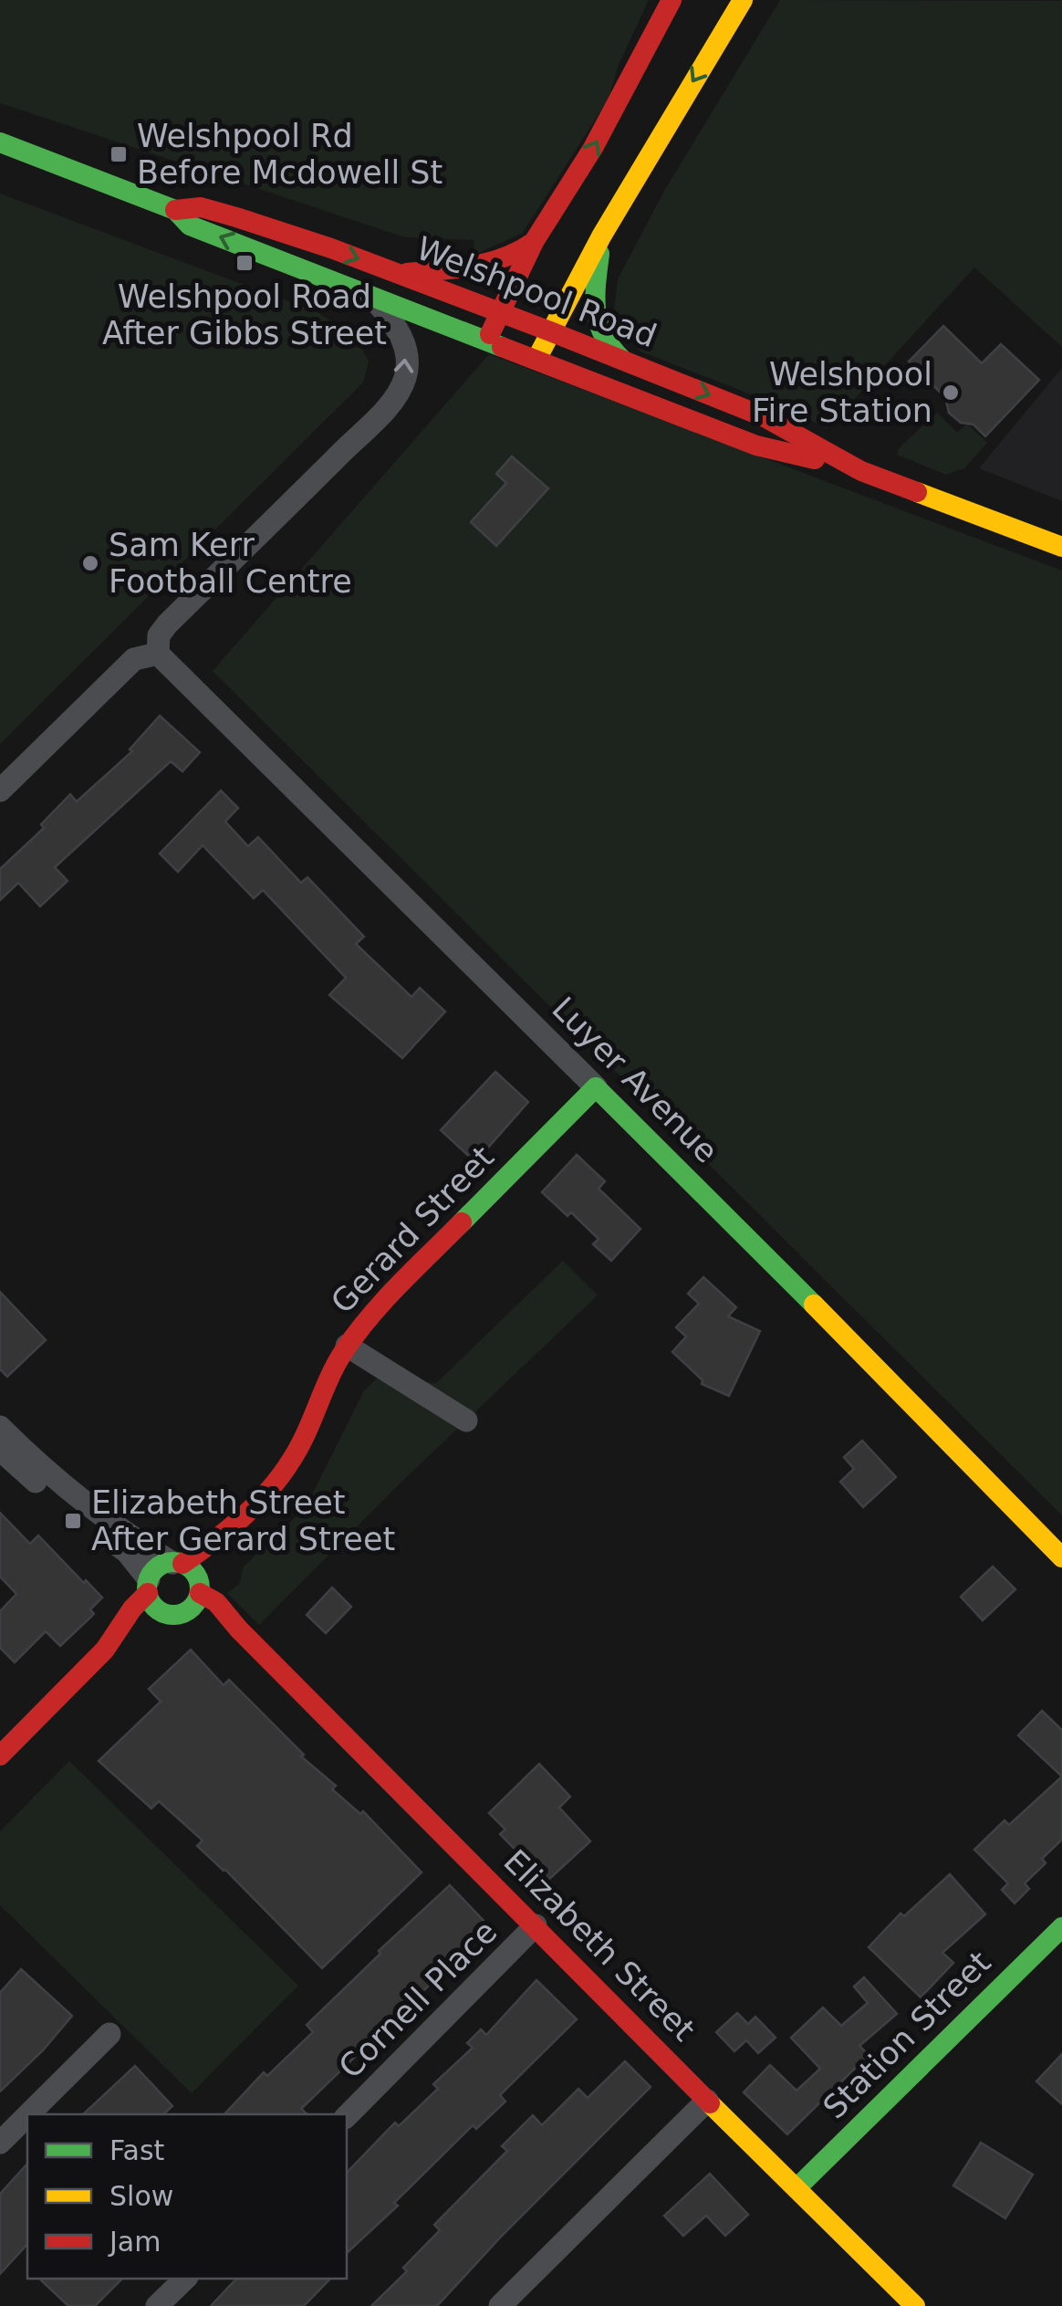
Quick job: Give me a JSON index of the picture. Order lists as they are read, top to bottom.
{
  "streets": {
    "street": [
      "Welshpool Road",
      "Luyer Avenue",
      "Gerard Street",
      "Elizabeth Street",
      "Cornell Place",
      "Station Street"
    ]
  },
  "crossings": [
    ["Luyer Avenue", "Gerard Street"],
    ["Gerard Street", "Elizabeth Street"],
    ["Elizabeth Street", "Cornell Place"],
    ["Elizabeth Street", "Station Street"]
  ],
  "places": {
    "transit": ["Welshpool Rd Before Mcdowell St", "Welshpool Road After Gibbs Street", "Elizabeth Street After Gerard Street"],
    "other": ["Welshpool Fire Station", "Sam Kerr Football Centre"]
  },
  "legend": ["Fast", "Slow", "Jam"]
}
